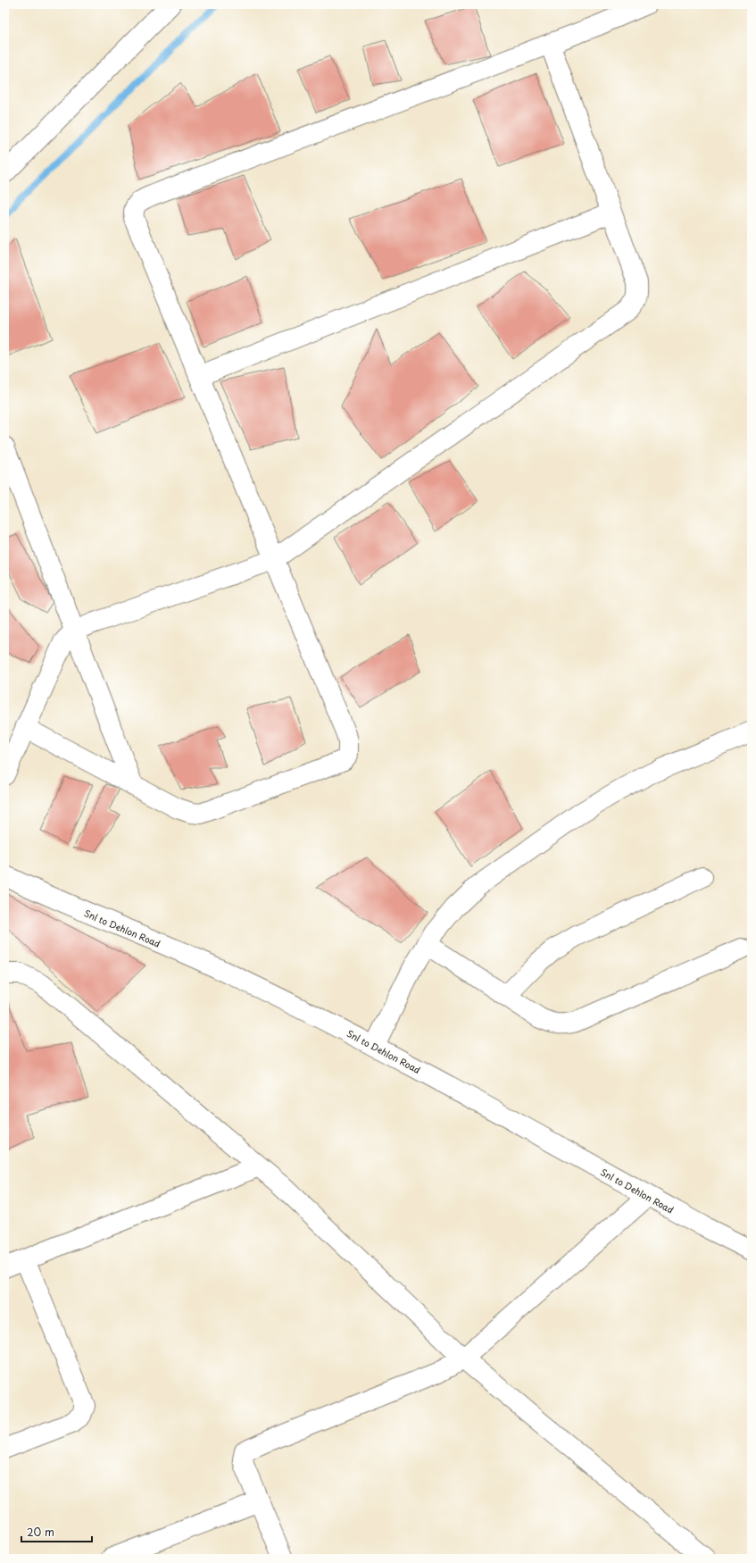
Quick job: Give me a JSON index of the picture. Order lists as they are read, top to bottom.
{
  "streets": {
    "street": ["Snl to Dehlon Road"]
  },
  "scale_bar": "20 m"
}
